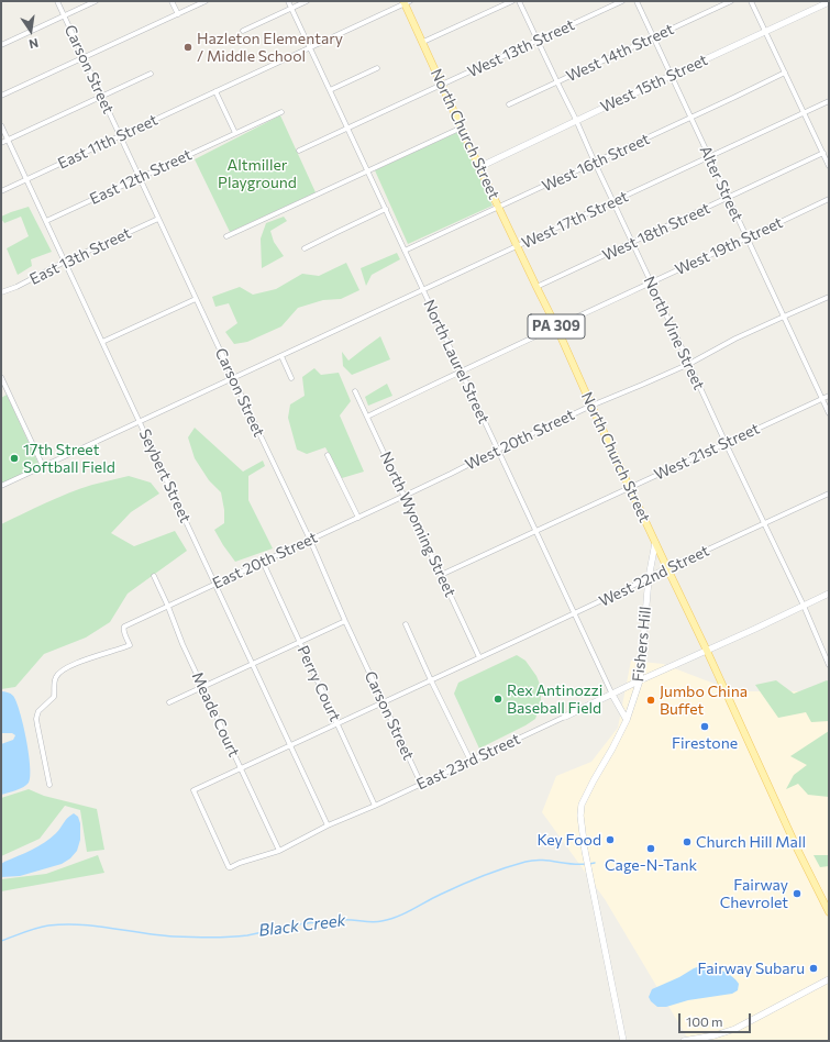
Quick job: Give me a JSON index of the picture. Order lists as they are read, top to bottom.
{
  "streets": {
    "main road": [
      "West 15th Street",
      "North Church Street",
      "PA 309",
      "North Laurel Street",
      "West 22nd Street",
      "Fishers Hill",
      "East 23rd Street"
    ],
    "street": [
      "West 13th Street",
      "West 14th Street",
      "Carson Street",
      "East 11th Street",
      "West 16th Street",
      "East 12th Street",
      "Alter Street",
      "West 17th Street",
      "West 18th Street",
      "West 19th Street",
      "East 13th Street",
      "North Vine Street",
      "West 20th Street",
      "West 21st Street",
      "Seybert Street",
      "North Wyoming Street",
      "East 20th Street",
      "Perry Court",
      "Meade Court"
    ]
  },
  "crossings": [
    ["West 13th Street", "North Church Street"],
    ["West 13th Street", "North Vine Street"],
    ["West 13th Street", "North Laurel Street"],
    ["West 14th Street", "Alter Street"],
    ["West 14th Street", "North Vine Street"],
    ["Carson Street", "East 11th Street"],
    ["Carson Street", "East 12th Street"],
    ["Carson Street", "West 17th Street"],
    ["Carson Street", "East 13th Street"],
    ["Carson Street", "East 20th Street"],
    ["Carson Street", "West 22nd Street"],
    ["Carson Street", "East 23rd Street"],
    ["West 15th Street", "North Church Street"],
    ["West 15th Street", "Alter Street"],
    ["West 15th Street", "North Vine Street"],
    ["North Church Street", "East 11th Street"],
    ["North Church Street", "West 16th Street"],
    ["North Church Street", "West 17th Street"],
    ["North Church Street", "West 18th Street"],
    ["North Church Street", "West 19th Street"],
    ["North Church Street", "West 20th Street"],
    ["North Church Street", "West 21st Street"],
    ["North Church Street", "West 22nd Street"],
    ["North Church Street", "Fishers Hill"],
    ["North Church Street", "East 23rd Street"],
    ["East 11th Street", "North Laurel Street"],
    ["East 11th Street", "Seybert Street"],
    ["West 16th Street", "Alter Street"],
    ["West 16th Street", "North Vine Street"],
    ["West 16th Street", "North Laurel Street"],
    ["East 12th Street", "Seybert Street"],
    ["Alter Street", "West 17th Street"],
    ["Alter Street", "West 18th Street"],
    ["Alter Street", "West 19th Street"],
    ["Alter Street", "West 20th Street"],
    ["Alter Street", "West 21st Street"],
    ["West 17th Street", "North Vine Street"],
    ["West 17th Street", "North Laurel Street"],
    ["West 17th Street", "Seybert Street"],
    ["West 18th Street", "North Vine Street"],
    ["West 19th Street", "North Vine Street"],
    ["West 19th Street", "North Laurel Street"],
    ["West 19th Street", "North Wyoming Street"],
    ["East 13th Street", "Seybert Street"],
    ["North Vine Street", "West 20th Street"],
    ["North Vine Street", "West 21st Street"],
    ["North Vine Street", "West 22nd Street"],
    ["North Vine Street", "East 23rd Street"],
    ["North Laurel Street", "West 20th Street"],
    ["North Laurel Street", "West 21st Street"],
    ["North Laurel Street", "West 22nd Street"],
    ["North Laurel Street", "Fishers Hill"],
    ["North Laurel Street", "East 23rd Street"],
    ["West 20th Street", "North Wyoming Street"],
    ["West 20th Street", "East 20th Street"],
    ["West 21st Street", "North Wyoming Street"],
    ["Seybert Street", "East 20th Street"],
    ["Seybert Street", "West 22nd Street"],
    ["Seybert Street", "East 23rd Street"],
    ["North Wyoming Street", "East 20th Street"],
    ["North Wyoming Street", "West 22nd Street"],
    ["East 20th Street", "Perry Court"],
    ["East 20th Street", "Meade Court"],
    ["West 22nd Street", "Fishers Hill"],
    ["West 22nd Street", "Perry Court"],
    ["West 22nd Street", "Meade Court"],
    ["West 22nd Street", "East 23rd Street"],
    ["Fishers Hill", "East 23rd Street"],
    ["Perry Court", "East 23rd Street"],
    ["Meade Court", "East 23rd Street"]
  ],
  "water": ["Black Creek"],
  "parks": ["Altmiller Playground"],
  "places": [
    "Hazleton Elementary / Middle School",
    "17th Street Softball Field",
    "Rex Antinozzi Baseball Field",
    "Jumbo China Buffet",
    "Firestone",
    "Key Food",
    "Church Hill Mall",
    "Cage-N-Tank",
    "Fairway Chevrolet",
    "Fairway Subaru"
  ],
  "scale_bar": "100 m",
  "north": "bottom"
}
